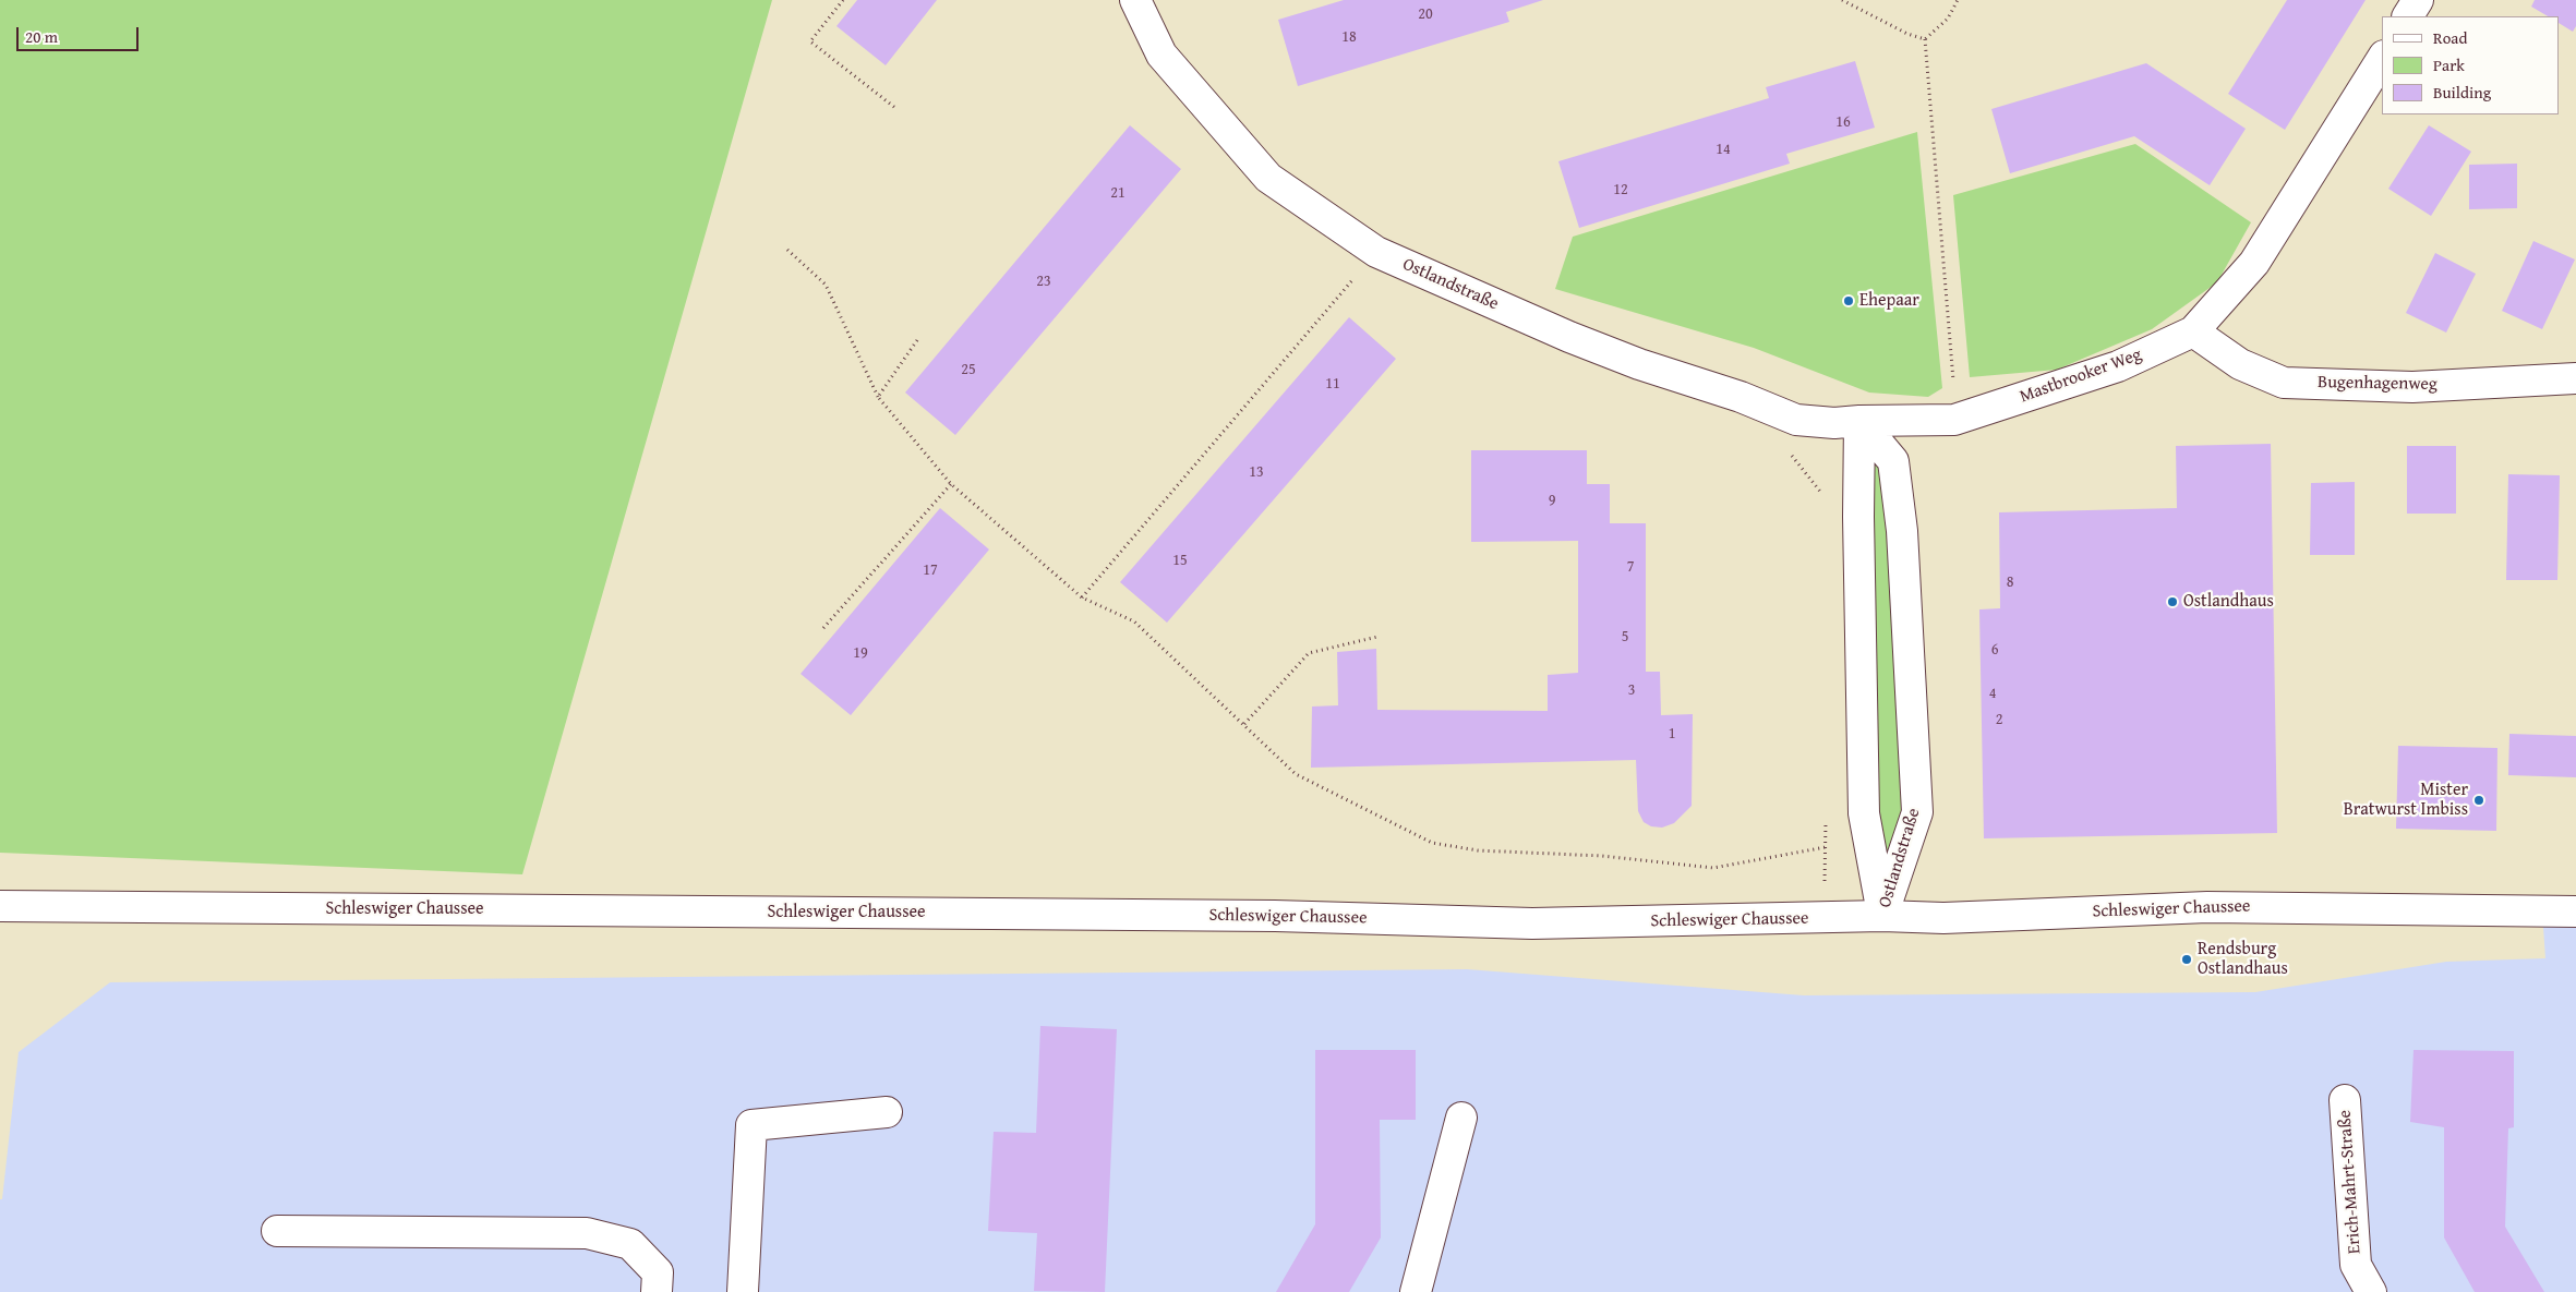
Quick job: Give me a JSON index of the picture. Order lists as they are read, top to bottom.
{
  "streets": {
    "street": [
      "Ostlandstraße",
      "Mastbrooker Weg",
      "Bugenhagenweg",
      "Schleswiger Chaussee",
      "Erich-Mahrt-Straße"
    ]
  },
  "crossings": [
    ["Ostlandstraße", "Mastbrooker Weg"],
    ["Ostlandstraße", "Schleswiger Chaussee"],
    ["Mastbrooker Weg", "Bugenhagenweg"]
  ],
  "places": [
    "Ehepaar",
    "Ostlandhaus",
    "Mister Bratwurst Imbiss",
    "Rendsburg Ostlandhaus"
  ],
  "house_numbers": [
    "20",
    "18",
    "16",
    "14",
    "12",
    "21",
    "23",
    "25",
    "11",
    "13",
    "9",
    "15",
    "7",
    "17",
    "8",
    "5",
    "6",
    "19",
    "3",
    "4",
    "2",
    "1"
  ],
  "legend": ["Road", "Park", "Building"],
  "scale_bar": "20 m"
}
